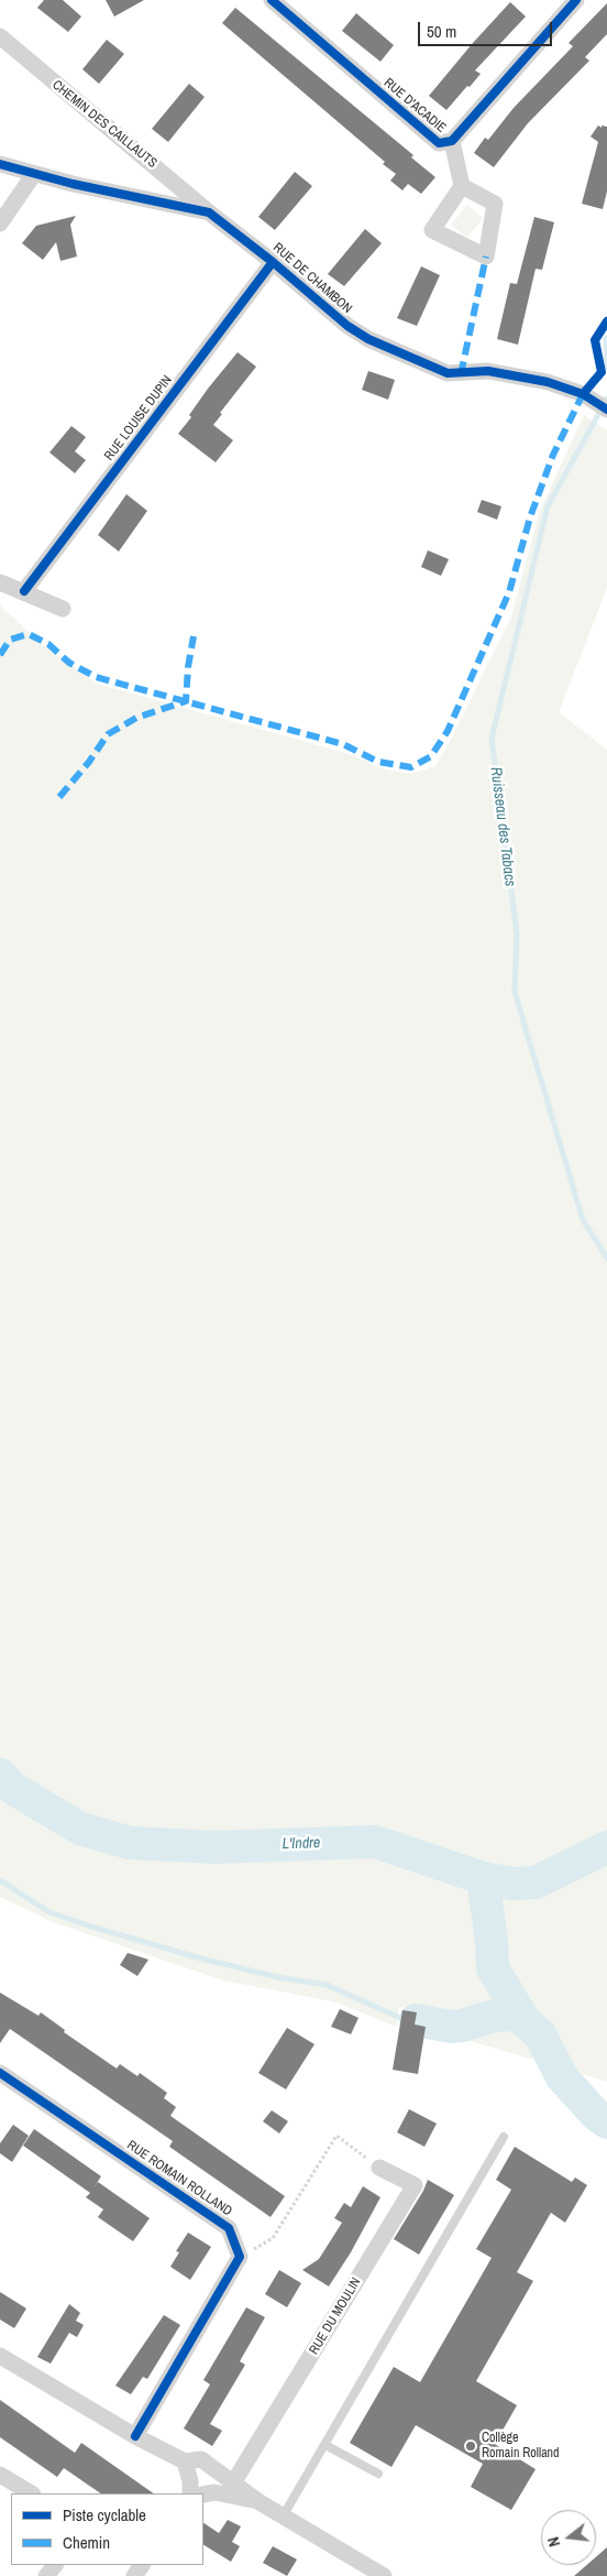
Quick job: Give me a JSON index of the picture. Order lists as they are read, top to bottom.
{
  "streets": {
    "street": [
      "RUE D'ACADIE",
      "CHEMIN DES CAILLAUTS",
      "RUE DE CHAMBON",
      "RUE LOUISE DUPIN",
      "RUE ROMAIN ROLLAND",
      "RUE DU MOULIN"
    ]
  },
  "crossings": [
    ["CHEMIN DES CAILLAUTS", "RUE DE CHAMBON"],
    ["RUE DE CHAMBON", "RUE LOUISE DUPIN"]
  ],
  "water": ["Ruisseau des Tabacs", "L'Indre"],
  "places": ["Collège Romain Rolland"],
  "legend": ["Piste cyclable", "Chemin"],
  "scale_bar": "50 m",
  "north": "left"
}
